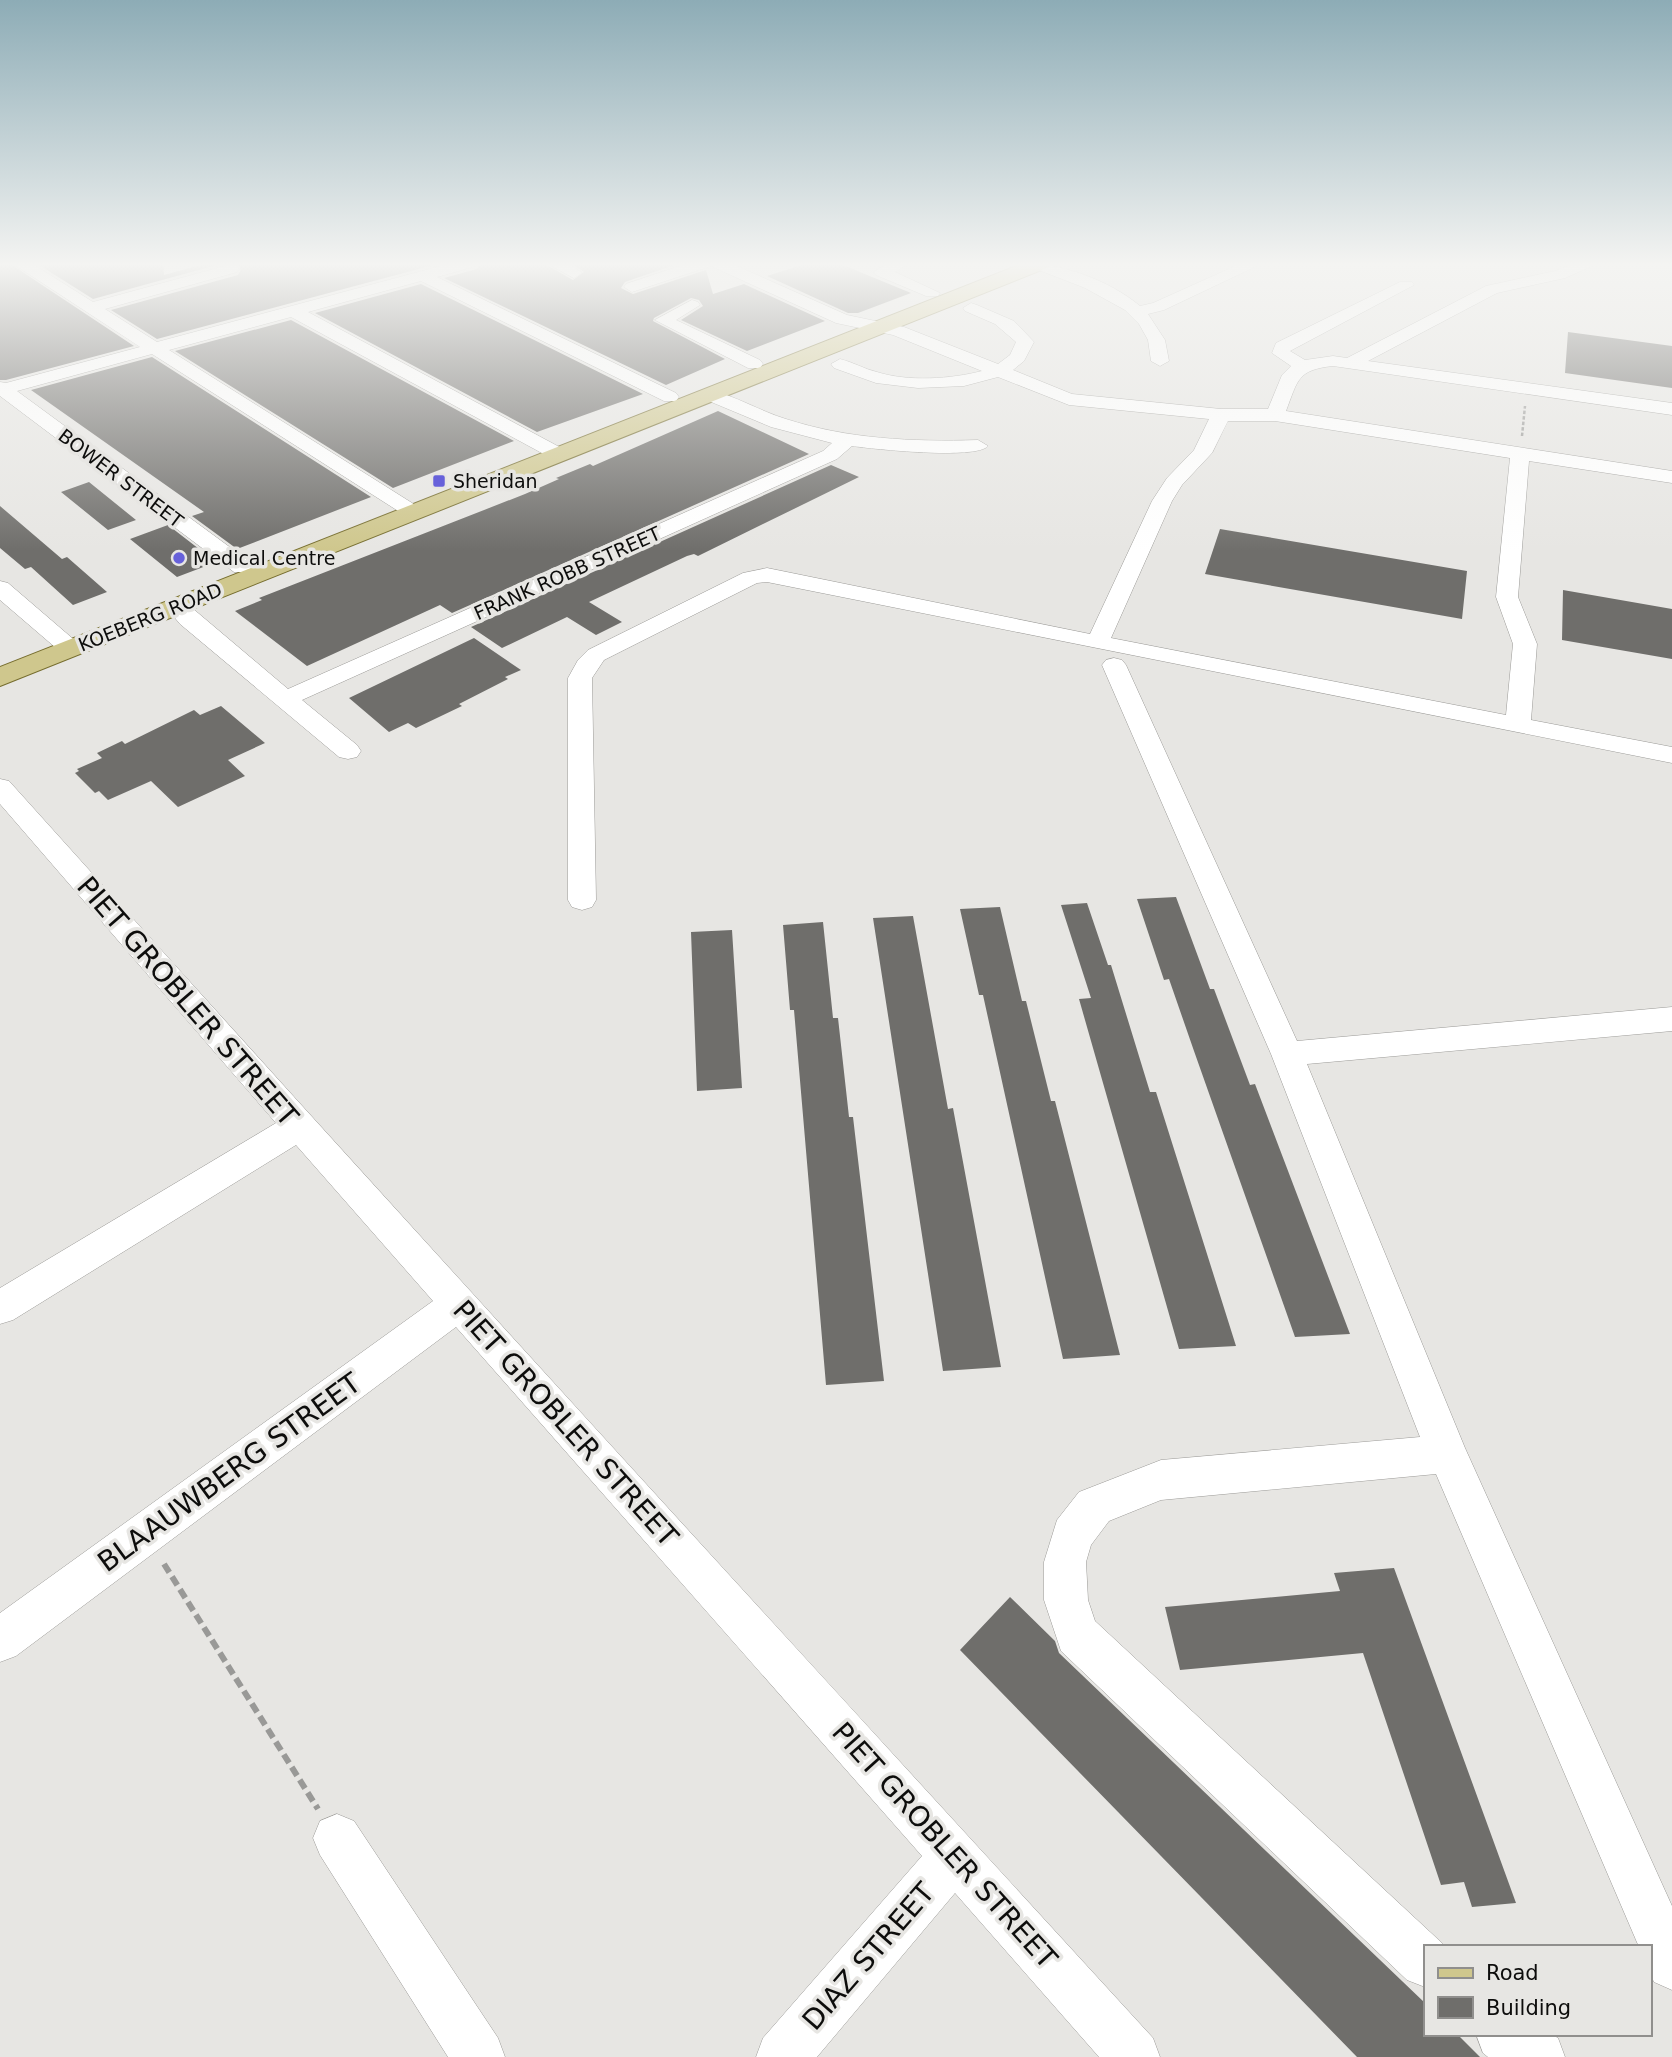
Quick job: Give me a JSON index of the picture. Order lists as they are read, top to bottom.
{
  "streets": {
    "main road": ["KOEBERG ROAD"],
    "street": [
      "BOWER STREET",
      "FRANK ROBB STREET",
      "PIET GROBLER STREET",
      "BLAAUWBERG STREET",
      "DIAZ STREET"
    ]
  },
  "crossings": [
    ["BOWER STREET", "KOEBERG ROAD"],
    ["PIET GROBLER STREET", "BLAAUWBERG STREET"],
    ["PIET GROBLER STREET", "DIAZ STREET"]
  ],
  "places": {
    "transit": ["Sheridan"],
    "other": ["Medical Centre"]
  },
  "legend": ["Road", "Building"]
}
